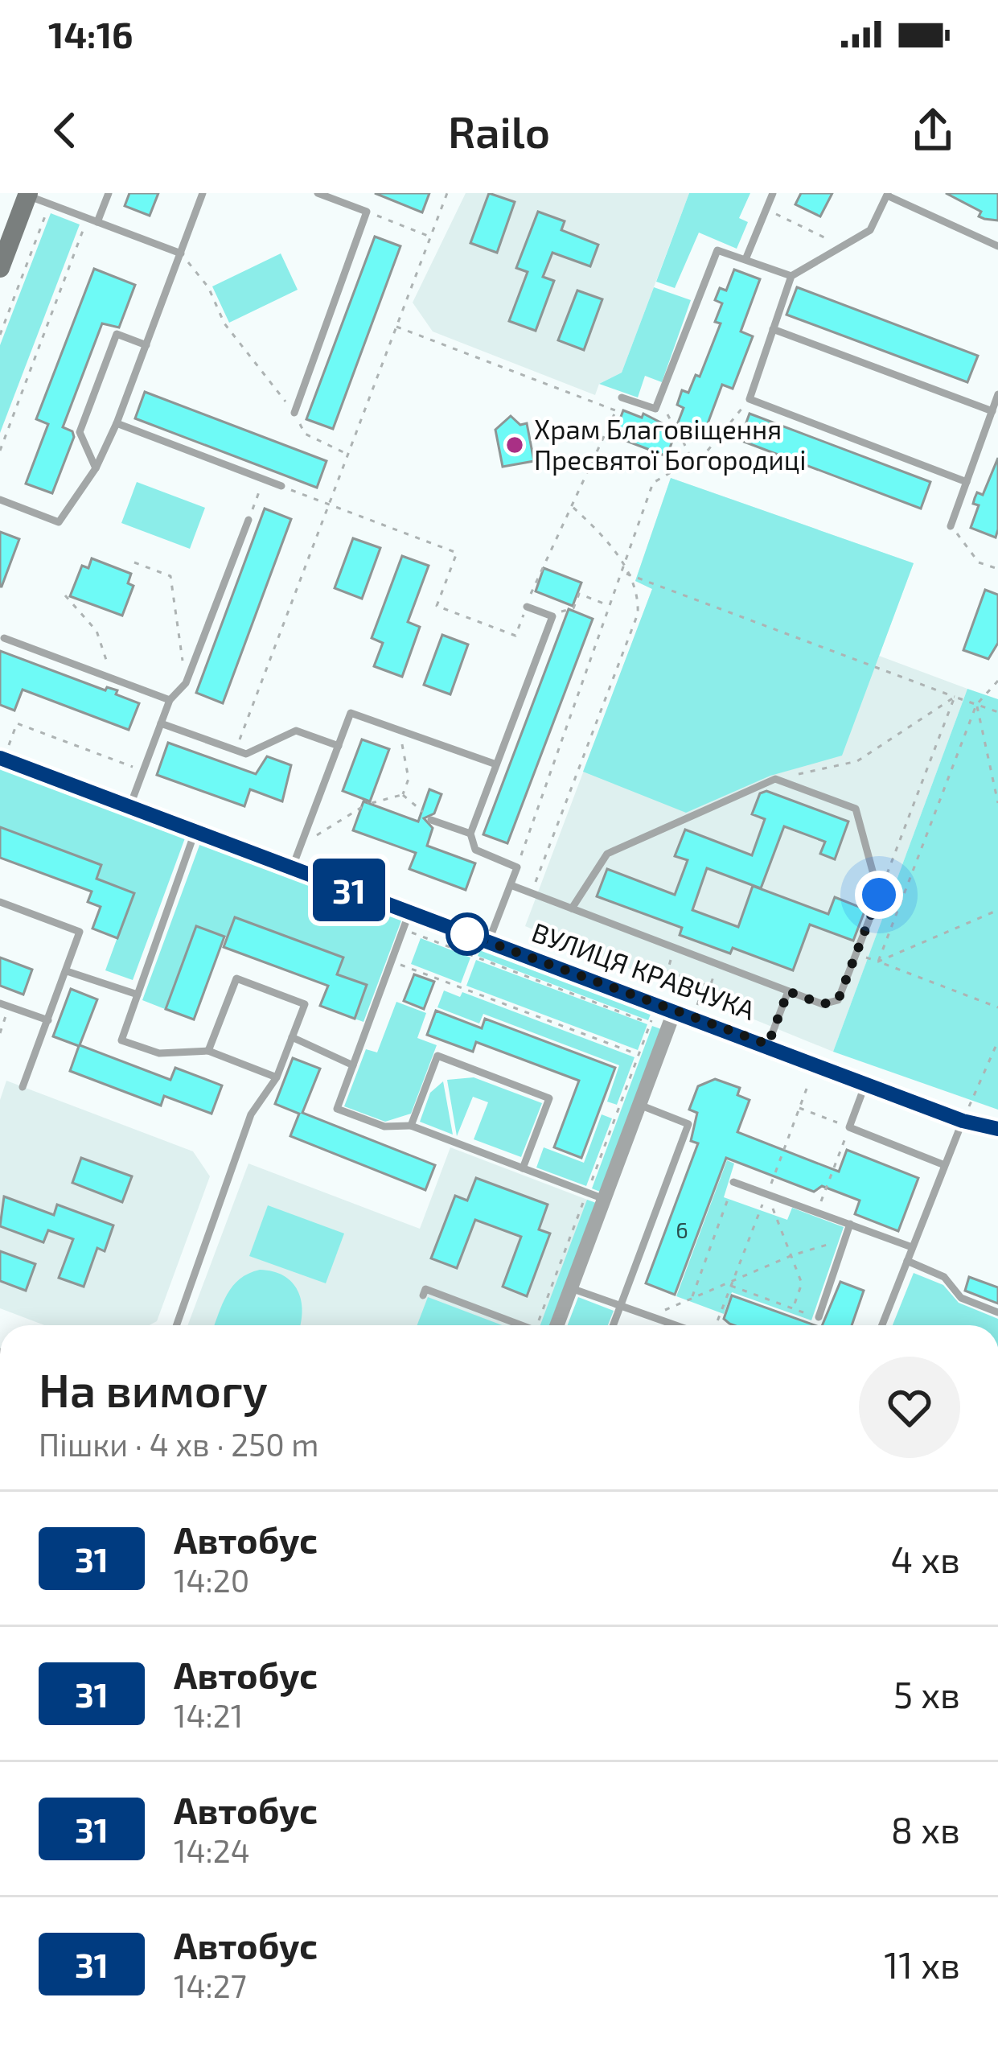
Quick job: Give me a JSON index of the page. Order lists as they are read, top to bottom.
{
  "streets": {
    "street": ["ВУЛИЦЯ КРАВЧУКА"]
  },
  "places": ["Храм Благовіщення Пресвятої Богородиці"],
  "lines": ["bus line 31"],
  "house_numbers": ["6"],
  "page": {
    "status": "14:16",
    "header": "Railo",
    "on_map": "31",
    "heading": ["На вимогу", "Пішки · 4 хв · 250 m"],
    "list": [
      {
        "mark": "31",
        "name": "Автобус",
        "note": "14:20",
        "value": "4 хв"
      },
      {
        "mark": "31",
        "name": "Автобус",
        "note": "14:21",
        "value": "5 хв"
      },
      {
        "mark": "31",
        "name": "Автобус",
        "note": "14:24",
        "value": "8 хв"
      },
      {
        "mark": "31",
        "name": "Автобус",
        "note": "14:27",
        "value": "11 хв"
      }
    ]
  }
}
